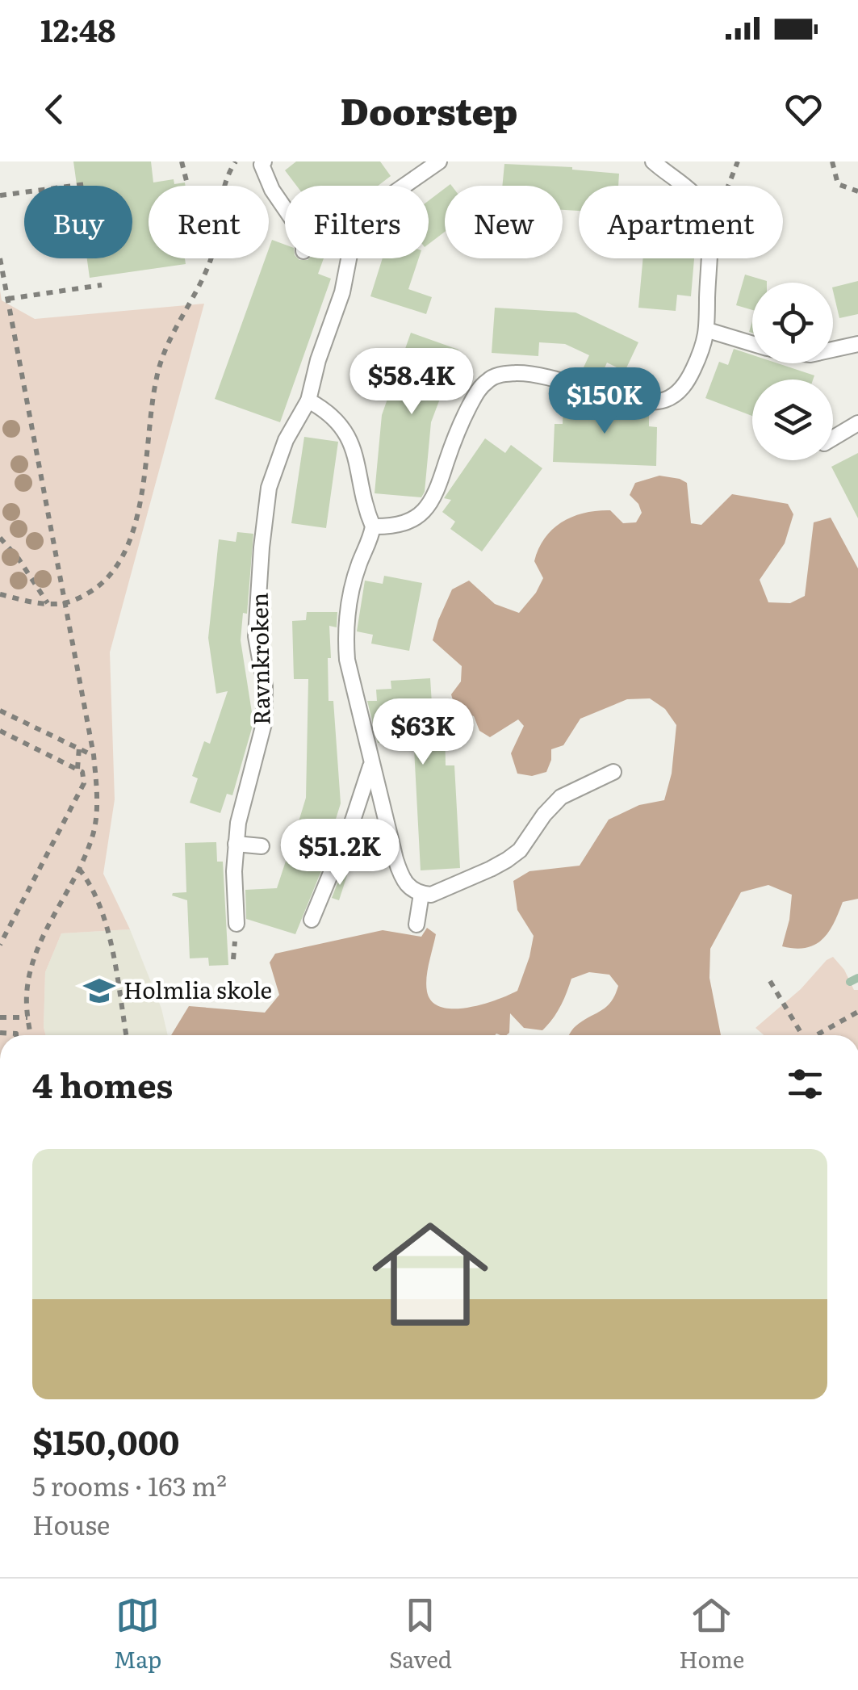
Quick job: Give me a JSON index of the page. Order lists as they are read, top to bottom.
{
  "streets": {
    "lane": ["Ravnkroken"]
  },
  "places": {
    "school or university": ["Holmlia skole"]
  },
  "page": {
    "status": "12:48",
    "header": "Doorstep",
    "chip": [
      "Buy",
      "Rent",
      "Filters",
      "New",
      "Apartment"
    ],
    "price": [
      "$58.4K",
      "$150K",
      "$63K",
      "$51.2K"
    ],
    "heading": "4 homes",
    "list": [
      {
        "name": "$150,000",
        "note": "5 rooms · 163 m² · House"
      }
    ],
    "tabs": ["Map", "Saved", "Home"]
  }
}
